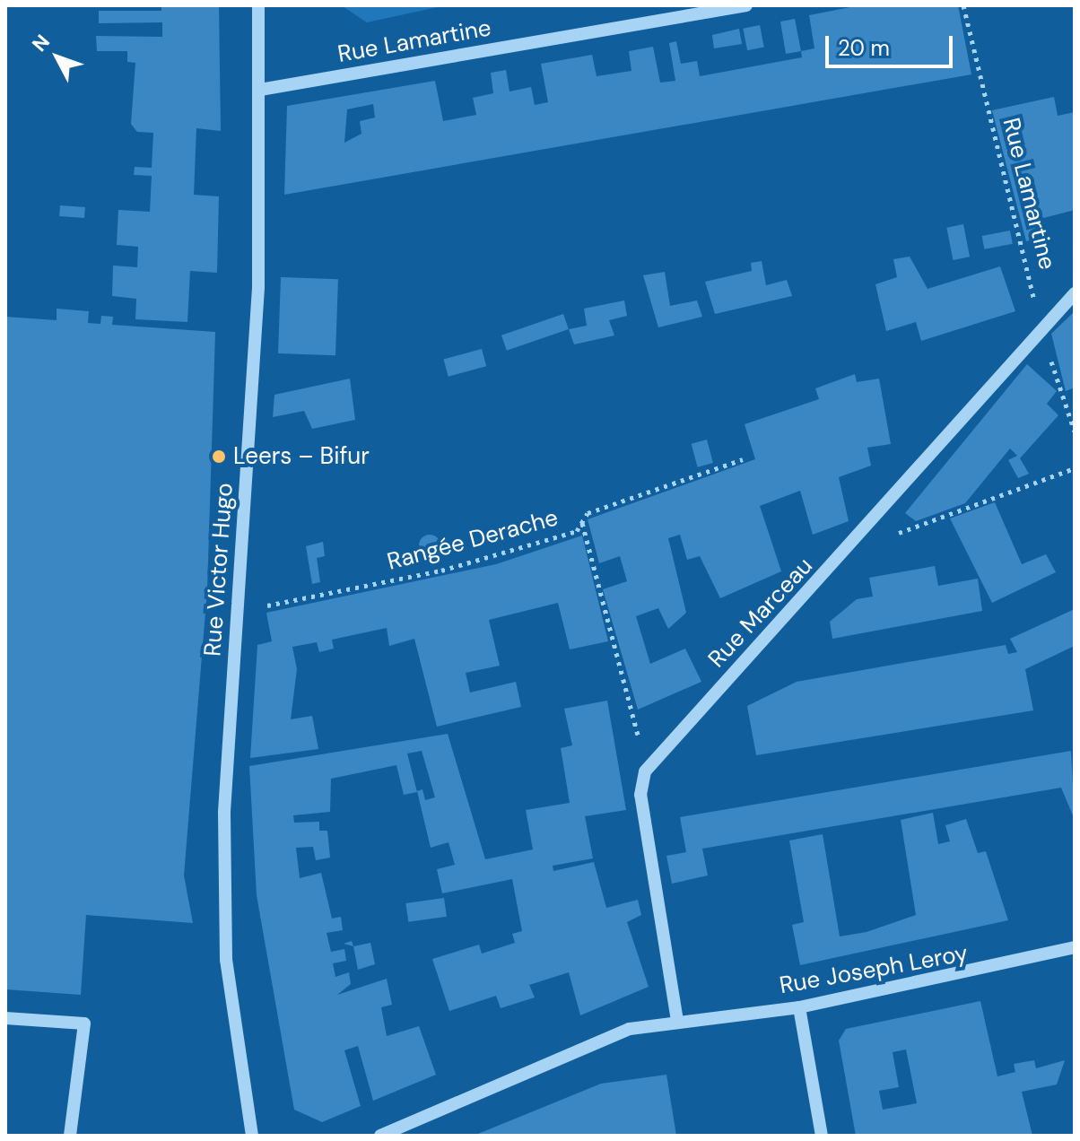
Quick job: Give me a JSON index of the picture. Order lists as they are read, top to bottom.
{
  "streets": {
    "street": [
      "Rue Lamartine",
      "Rue Victor Hugo",
      "Rue Marceau",
      "Rue Joseph Leroy"
    ],
    "path": ["Rangée Derache"]
  },
  "crossings": [
    ["Rue Lamartine", "Rue Victor Hugo"],
    ["Rue Lamartine", "Rue Marceau"],
    ["Rangée Derache", "Rue Victor Hugo"]
  ],
  "places": ["Leers – Bifur"],
  "scale_bar": "20 m",
  "north": "top left"
}
